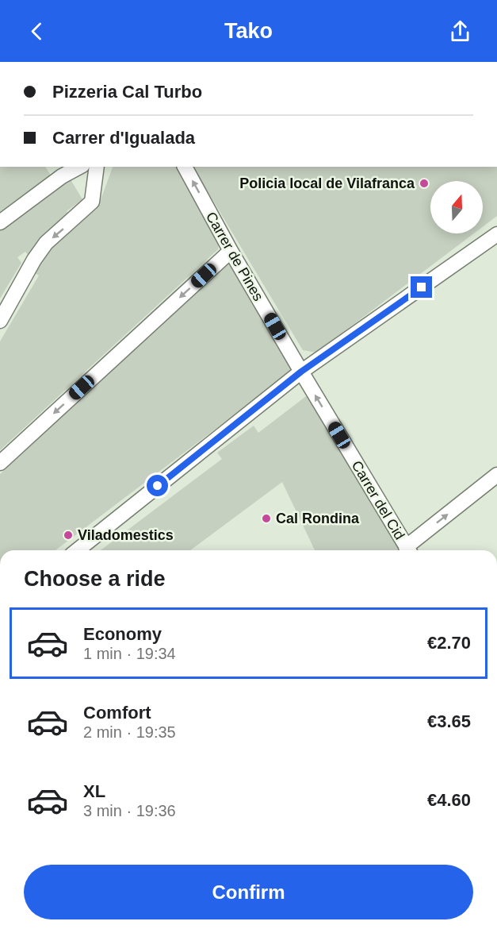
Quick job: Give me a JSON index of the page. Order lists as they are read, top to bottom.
{
  "streets": {
    "street": ["Carrer de Pines", "Carrer del Cid"]
  },
  "crossings": [
    ["Carrer de Pines", "Carrer del Cid"]
  ],
  "one_way": ["Carrer de Pines", "Carrer del Cid"],
  "places": ["Policia local de Vilafranca", "Cal Rondina", "Viladomestics"],
  "north": "top",
  "page": {
    "header": "Tako",
    "banner": ["Pizzeria Cal Turbo", "Carrer d'Igualada"],
    "heading": "Choose a ride",
    "list": [
      {
        "name": "Economy",
        "note": "1 min · 19:34",
        "value": "€2.70"
      },
      {
        "name": "Comfort",
        "note": "2 min · 19:35",
        "value": "€3.65"
      },
      {
        "name": "XL",
        "note": "3 min · 19:36",
        "value": "€4.60"
      }
    ],
    "buttons": "Confirm"
  }
}
